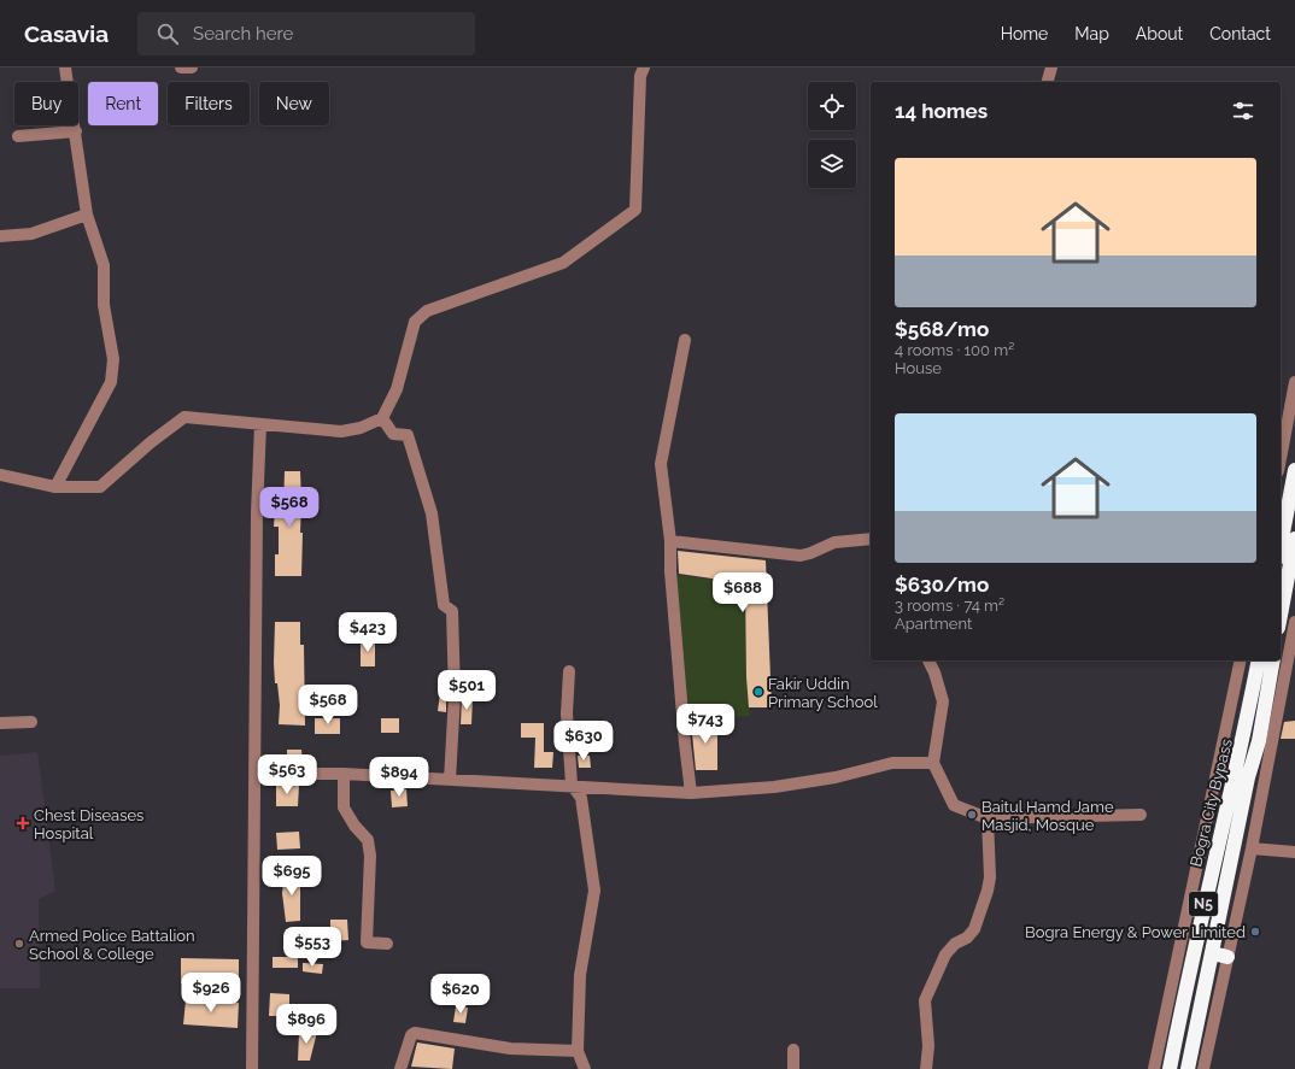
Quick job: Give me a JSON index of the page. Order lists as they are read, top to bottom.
{
  "streets": {
    "highway": ["Bogra City Bypass", "N5"]
  },
  "places": {
    "other": [
      "Fakir Uddin Primary School",
      "Baitul Hamd Jame Masjid, Mosque",
      "Bogra Energy & Power Limited",
      "Armed Police Battalion School & College"
    ],
    "health": ["Chest Diseases Hospital"]
  },
  "page": {
    "header": "Casavia",
    "search": "Search here",
    "nav": [
      "Home",
      "Map",
      "About",
      "Contact"
    ],
    "chip": [
      "Buy",
      "Rent",
      "Filters",
      "New"
    ],
    "heading": "14 homes",
    "list": [
      {
        "name": "$568/mo",
        "note": "4 rooms · 100 m² · House"
      },
      {
        "name": "$630/mo",
        "note": "3 rooms · 74 m² · Apartment"
      }
    ],
    "price": [
      "$568",
      "$688",
      "$423",
      "$501",
      "$568",
      "$743",
      "$630",
      "$563",
      "$894",
      "$695",
      "$553",
      "$926",
      "$620",
      "$896"
    ]
  }
}
